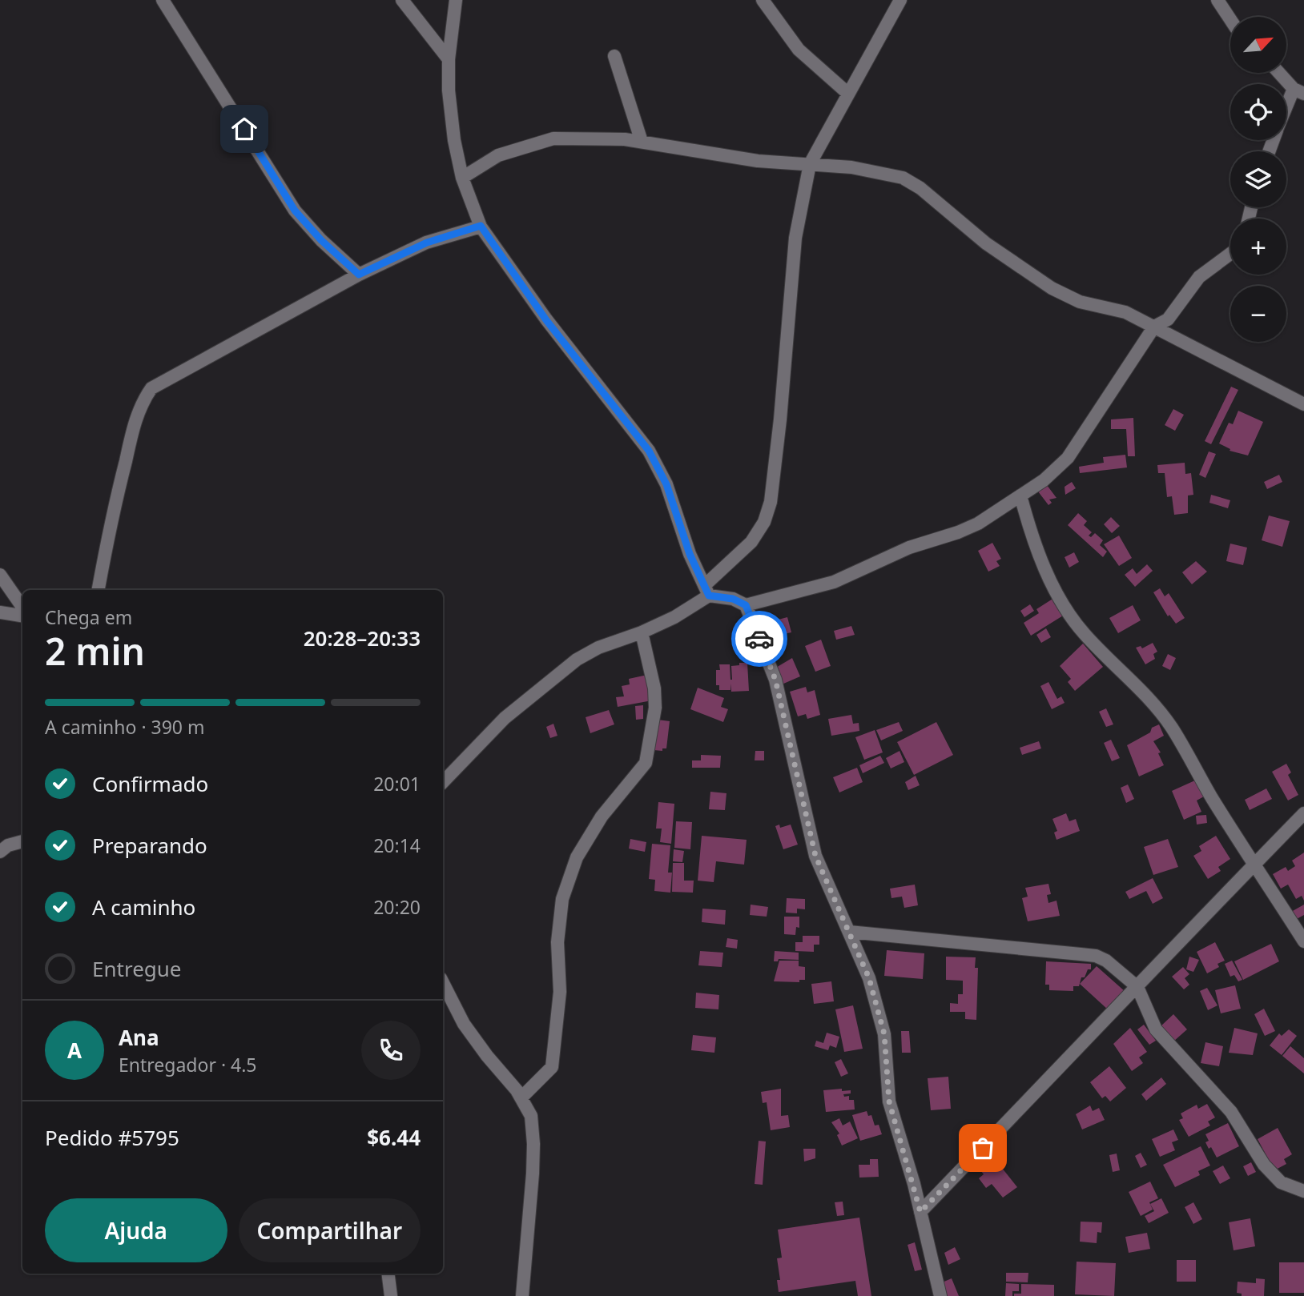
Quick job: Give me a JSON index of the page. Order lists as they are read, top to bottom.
{
  "north": "top right",
  "page": {
    "map_buttons": ["+", "−"],
    "heading": ["2 min", "Chega em", "20:28–20:33"],
    "panel": [
      "Ana",
      "Entregador · 4.5",
      "Pedido #5795",
      "$6.44"
    ],
    "bar": "A caminho · 390 m",
    "list": [
      ["Confirmado", "20:01"],
      ["Preparando", "20:14"],
      ["A caminho", "20:20"],
      "Entregue"
    ],
    "round": "A",
    "buttons": ["Ajuda", "Compartilhar"]
  }
}
